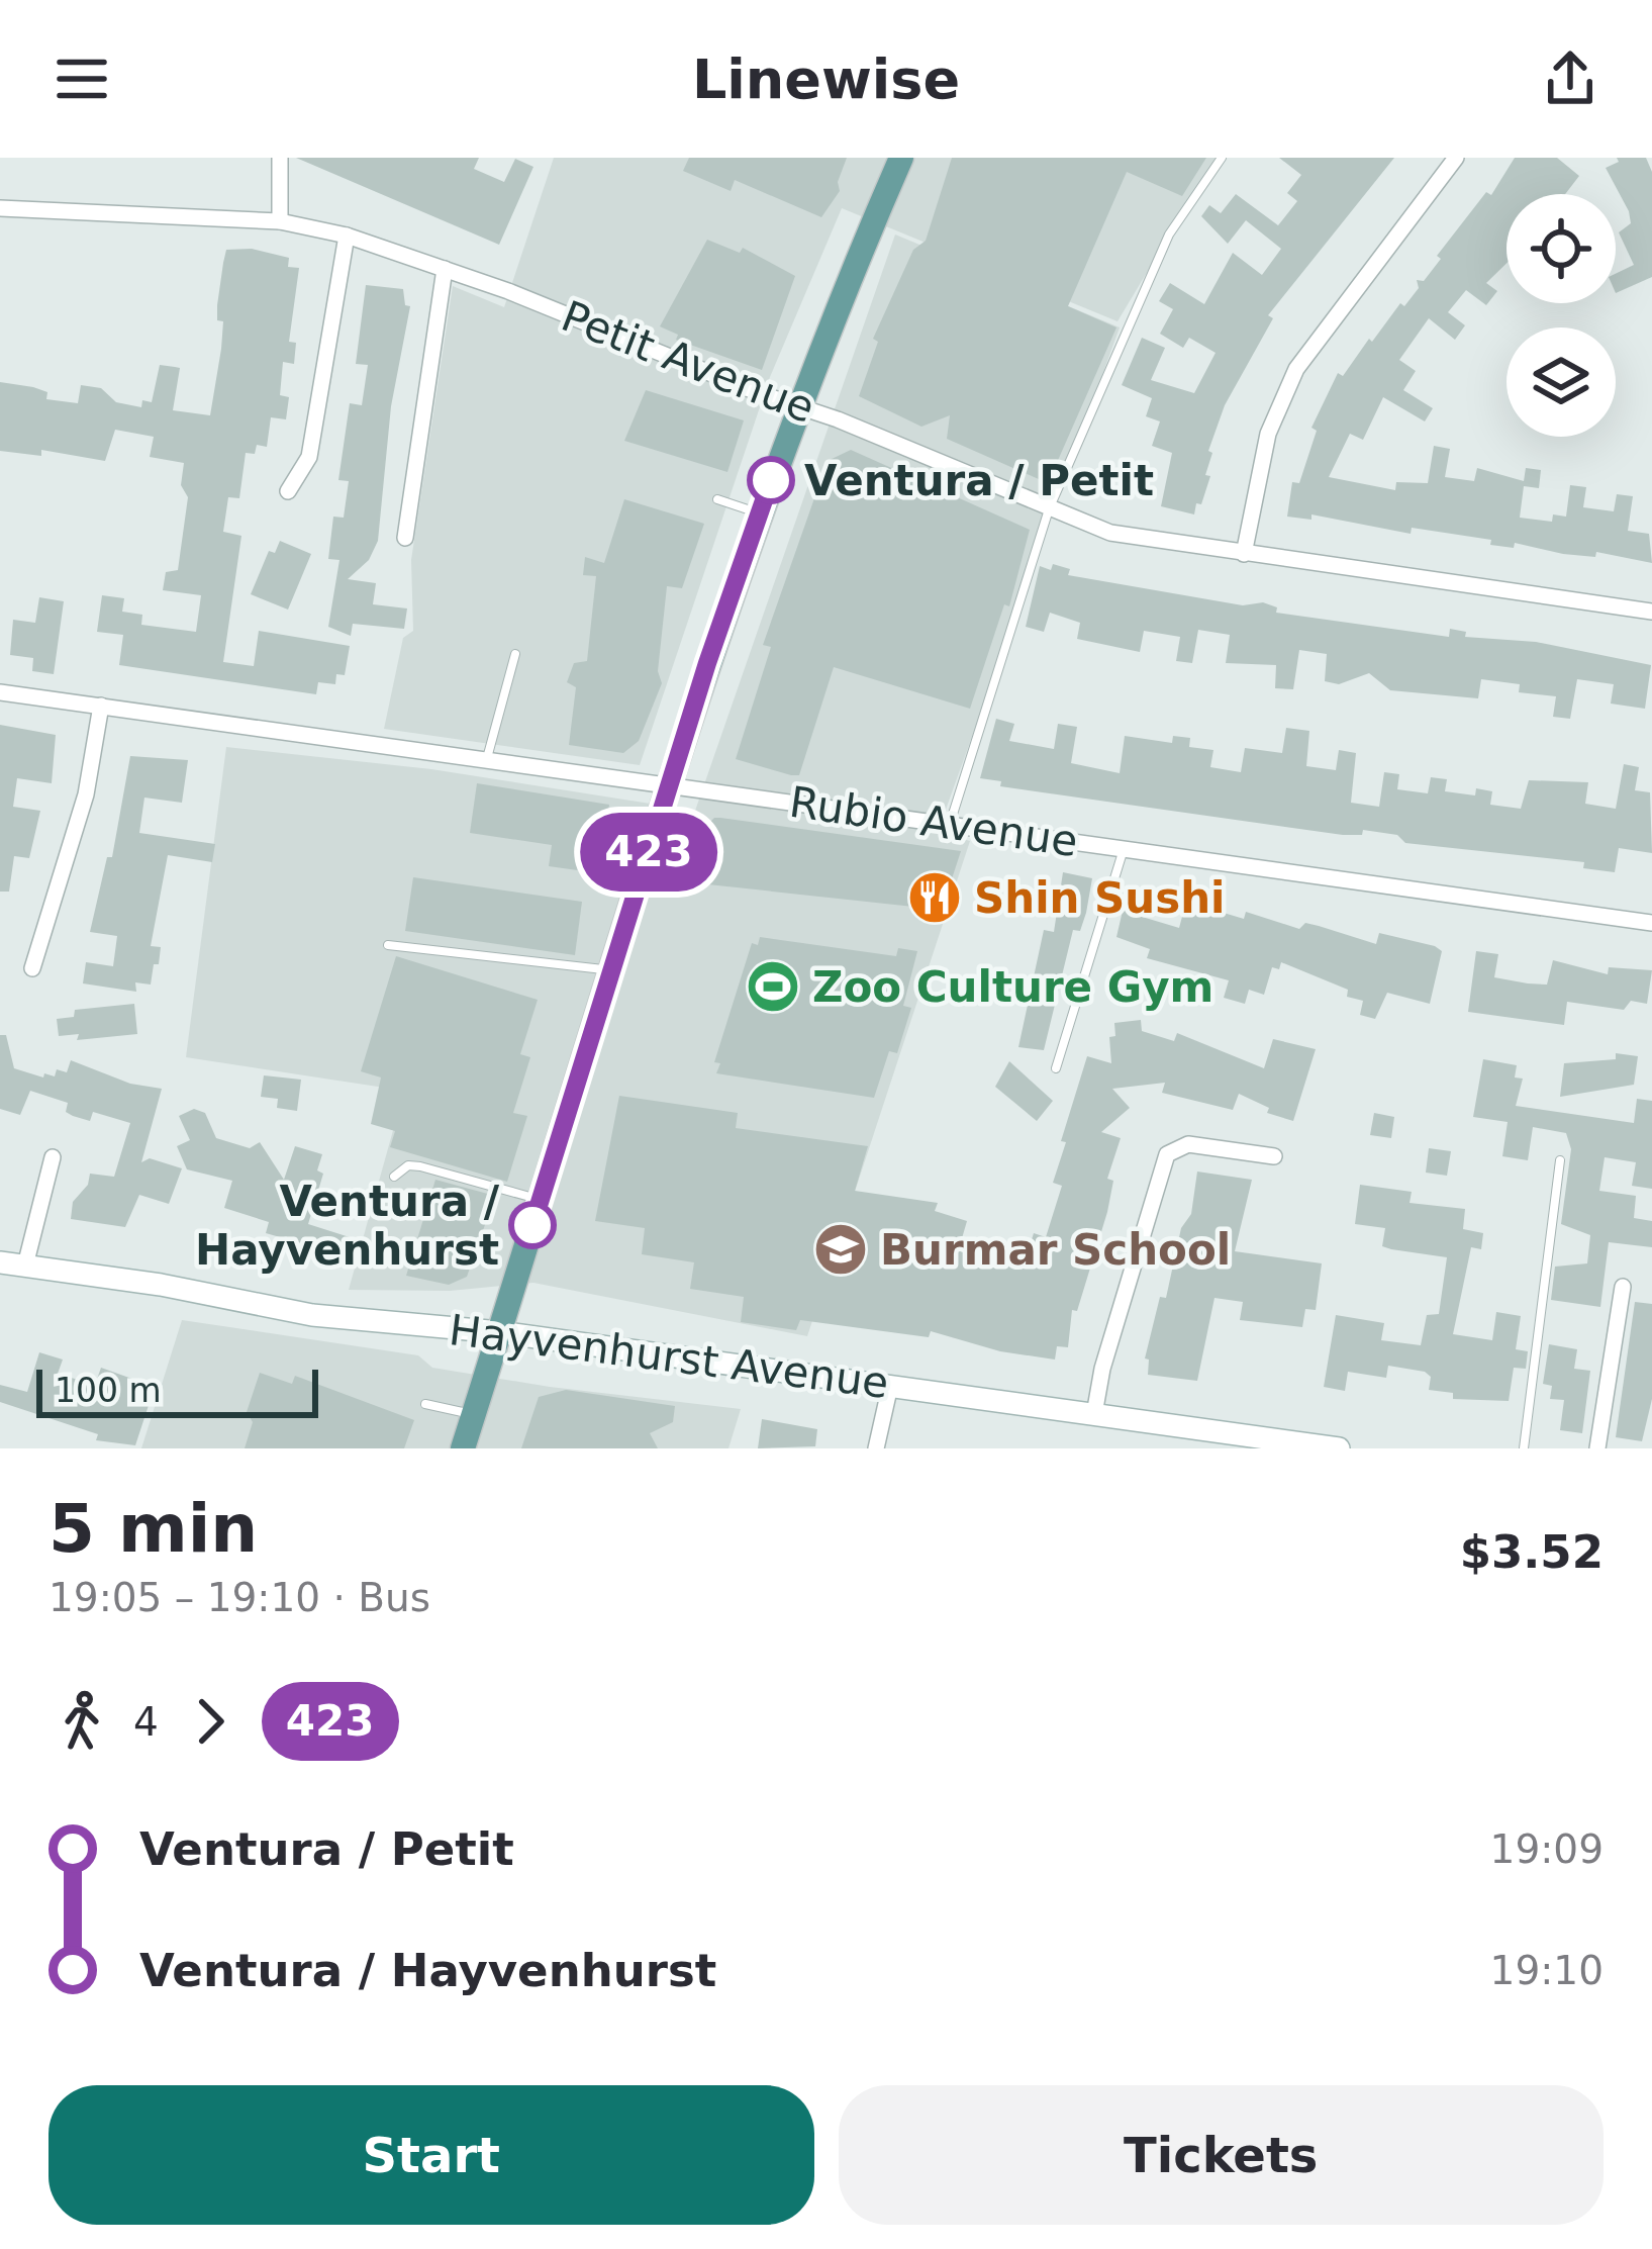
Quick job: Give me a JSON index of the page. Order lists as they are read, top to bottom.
{
  "streets": {
    "main road": ["Hayvenhurst Avenue"],
    "street": ["Petit Avenue", "Rubio Avenue"]
  },
  "places": {
    "other": ["Ventura / Petit", "Ventura / Hayvenhurst"],
    "restaurant": ["Shin Sushi"],
    "sports": ["Zoo Culture Gym"],
    "school or university": ["Burmar School"]
  },
  "lines": ["bus line 423"],
  "scale_bar": "100 m",
  "page": {
    "header": "Linewise",
    "on_map": "423",
    "scale": "100 m",
    "heading": ["5 min", "19:05 – 19:10 · Bus", "$3.52"],
    "legs": ["4", "423"],
    "list": [
      {
        "name": "Ventura / Petit",
        "value": "19:09"
      },
      {
        "name": "Ventura / Hayvenhurst",
        "value": "19:10"
      }
    ],
    "buttons": ["Start", "Tickets"]
  }
}
